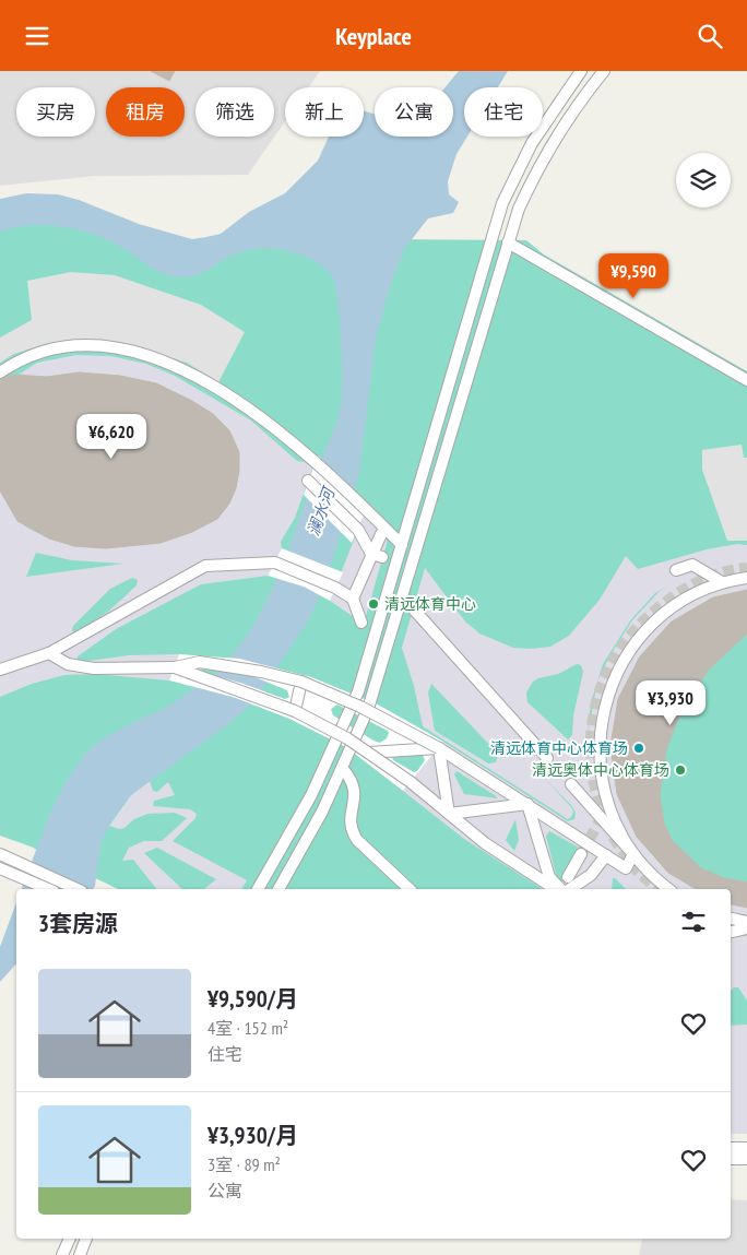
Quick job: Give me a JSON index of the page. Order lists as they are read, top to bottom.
{
  "water": ["澜水河"],
  "places": ["清远体育中心", "清远体育中心体育场", "清远奥体中心体育场"],
  "page": {
    "header": "Keyplace",
    "chip": [
      "买房",
      "租房",
      "筛选",
      "新上",
      "公寓",
      "住宅"
    ],
    "price": ["¥9,590", "¥6,620", "¥3,930"],
    "heading": "3套房源",
    "list": [
      {
        "name": "¥9,590/月",
        "note": "4室 · 152 m² · 住宅"
      },
      {
        "name": "¥3,930/月",
        "note": "3室 · 89 m² · 公寓"
      }
    ]
  }
}
